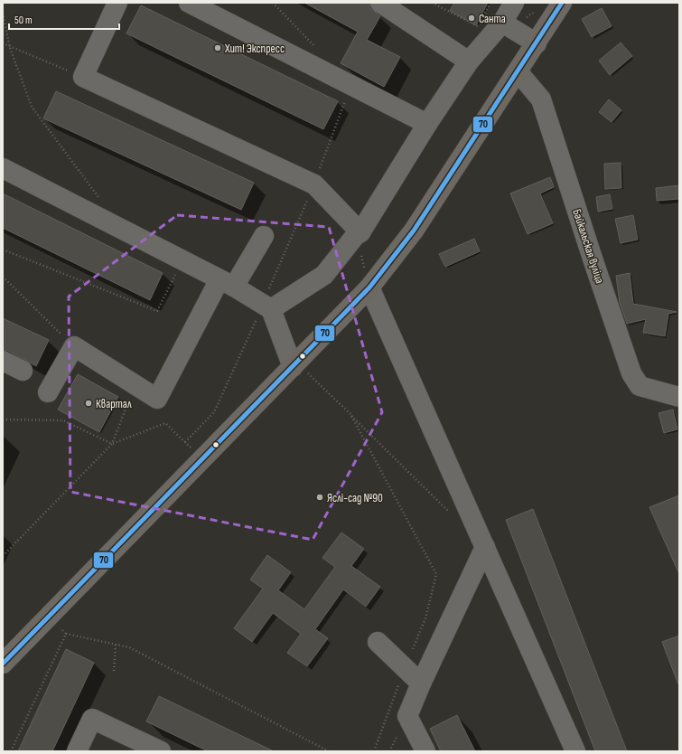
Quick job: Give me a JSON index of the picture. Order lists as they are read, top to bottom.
{
  "streets": {
    "street": ["Байкальская вуліца"]
  },
  "places": [
    "Санта",
    "Хит! Экспресс",
    "Квартал",
    "Яслі-сад №90"
  ],
  "lines": ["transit line 70"],
  "scale_bar": "50 m"
}
